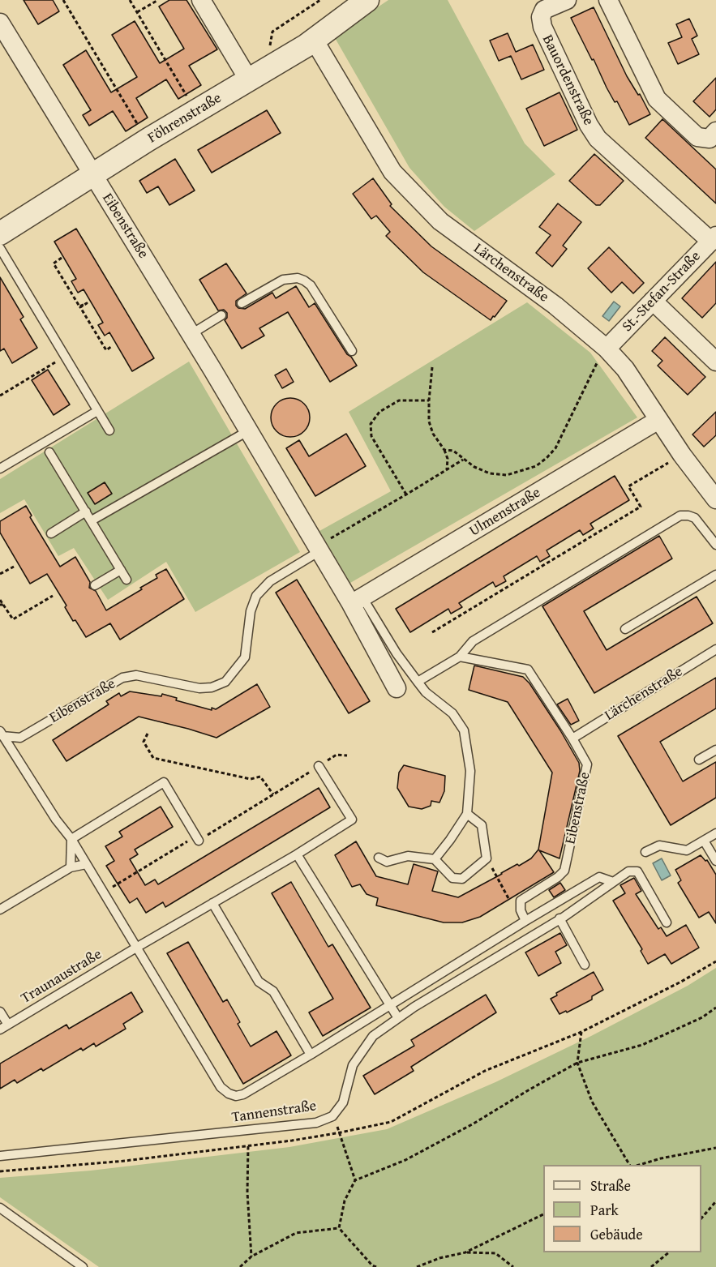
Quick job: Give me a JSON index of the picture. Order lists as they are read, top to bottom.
{
  "streets": {
    "street": [
      "Bauordenstraße",
      "Föhrenstraße",
      "Eibenstraße",
      "Lärchenstraße",
      "St.-Stefan-Straße",
      "Ulmenstraße"
    ],
    "lane": ["Traunaustraße", "Tannenstraße"]
  },
  "crossings": [
    ["Bauordenstraße", "St.-Stefan-Straße"],
    ["Föhrenstraße", "Eibenstraße"],
    ["Föhrenstraße", "Lärchenstraße"],
    ["Eibenstraße", "Lärchenstraße"],
    ["Eibenstraße", "Ulmenstraße"],
    ["Lärchenstraße", "St.-Stefan-Straße"],
    ["Lärchenstraße", "Ulmenstraße"]
  ],
  "legend": ["Straße", "Park", "Gebäude"]
}
